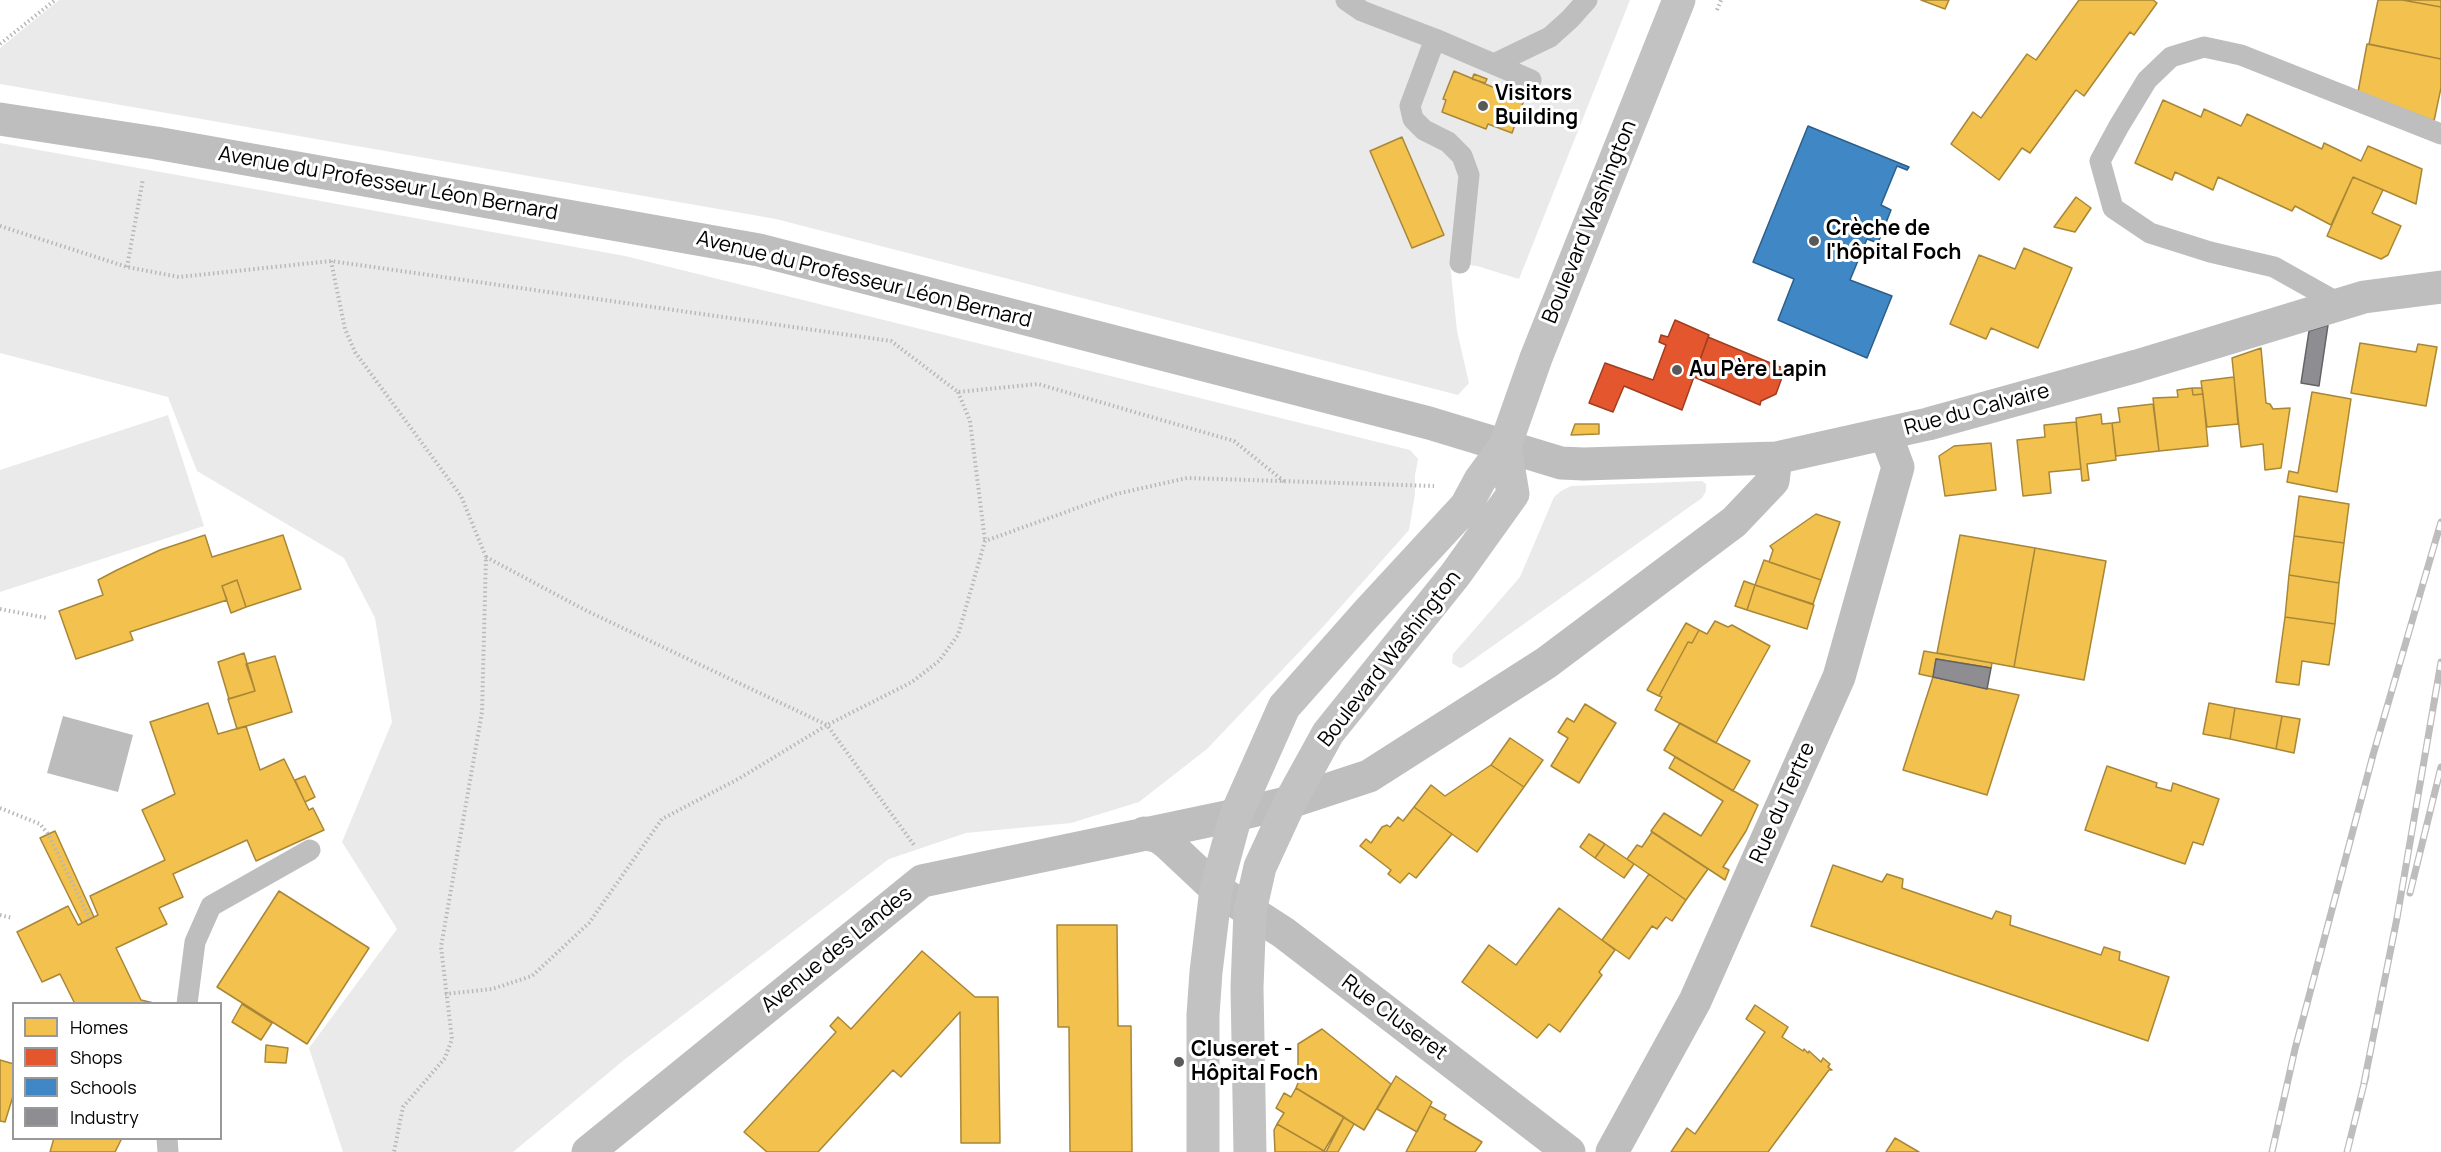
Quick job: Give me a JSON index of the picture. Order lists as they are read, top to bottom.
{
  "streets": {
    "street": [
      "Avenue du Professeur Léon Bernard",
      "Boulevard Washington",
      "Rue du Calvaire",
      "Rue du Tertre",
      "Avenue des Landes",
      "Rue Cluseret"
    ]
  },
  "crossings": [
    ["Avenue du Professeur Léon Bernard", "Boulevard Washington"],
    ["Avenue du Professeur Léon Bernard", "Rue du Calvaire"],
    ["Boulevard Washington", "Rue du Calvaire"],
    ["Boulevard Washington", "Avenue des Landes"],
    ["Boulevard Washington", "Rue Cluseret"],
    ["Rue du Calvaire", "Rue du Tertre"],
    ["Rue du Calvaire", "Avenue des Landes"]
  ],
  "places": [
    "Visitors Building",
    "Crèche de l'hôpital Foch",
    "Au Père Lapin",
    "Cluseret - Hôpital Foch"
  ],
  "legend": [
    "Homes",
    "Shops",
    "Schools",
    "Industry"
  ]
}
